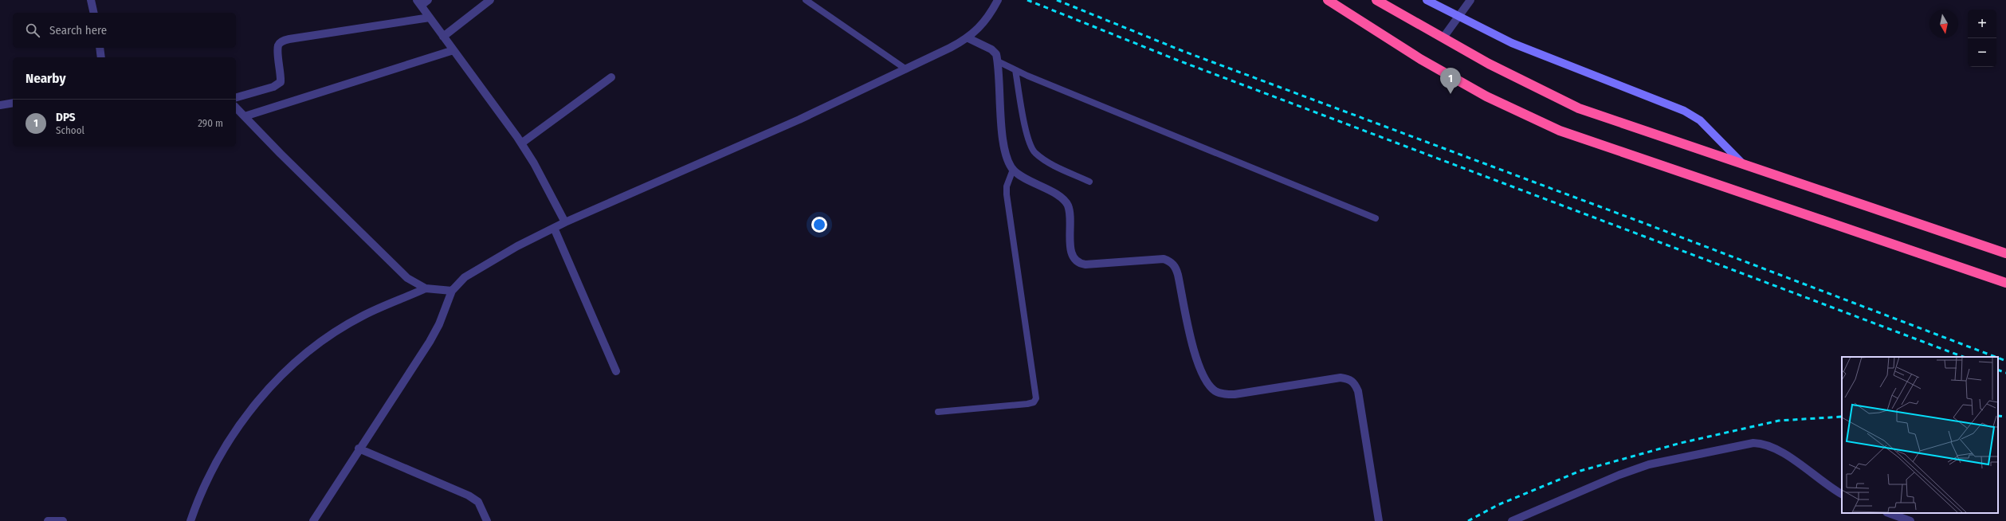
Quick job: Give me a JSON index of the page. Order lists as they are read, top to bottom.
{
  "north": "bottom",
  "page": {
    "map_buttons": ["+", "−"],
    "search": "Search here",
    "heading": "Nearby",
    "pins": "1",
    "list": [
      {
        "mark": "1",
        "name": "DPS",
        "note": "School",
        "value": "290 m"
      }
    ]
  }
}
